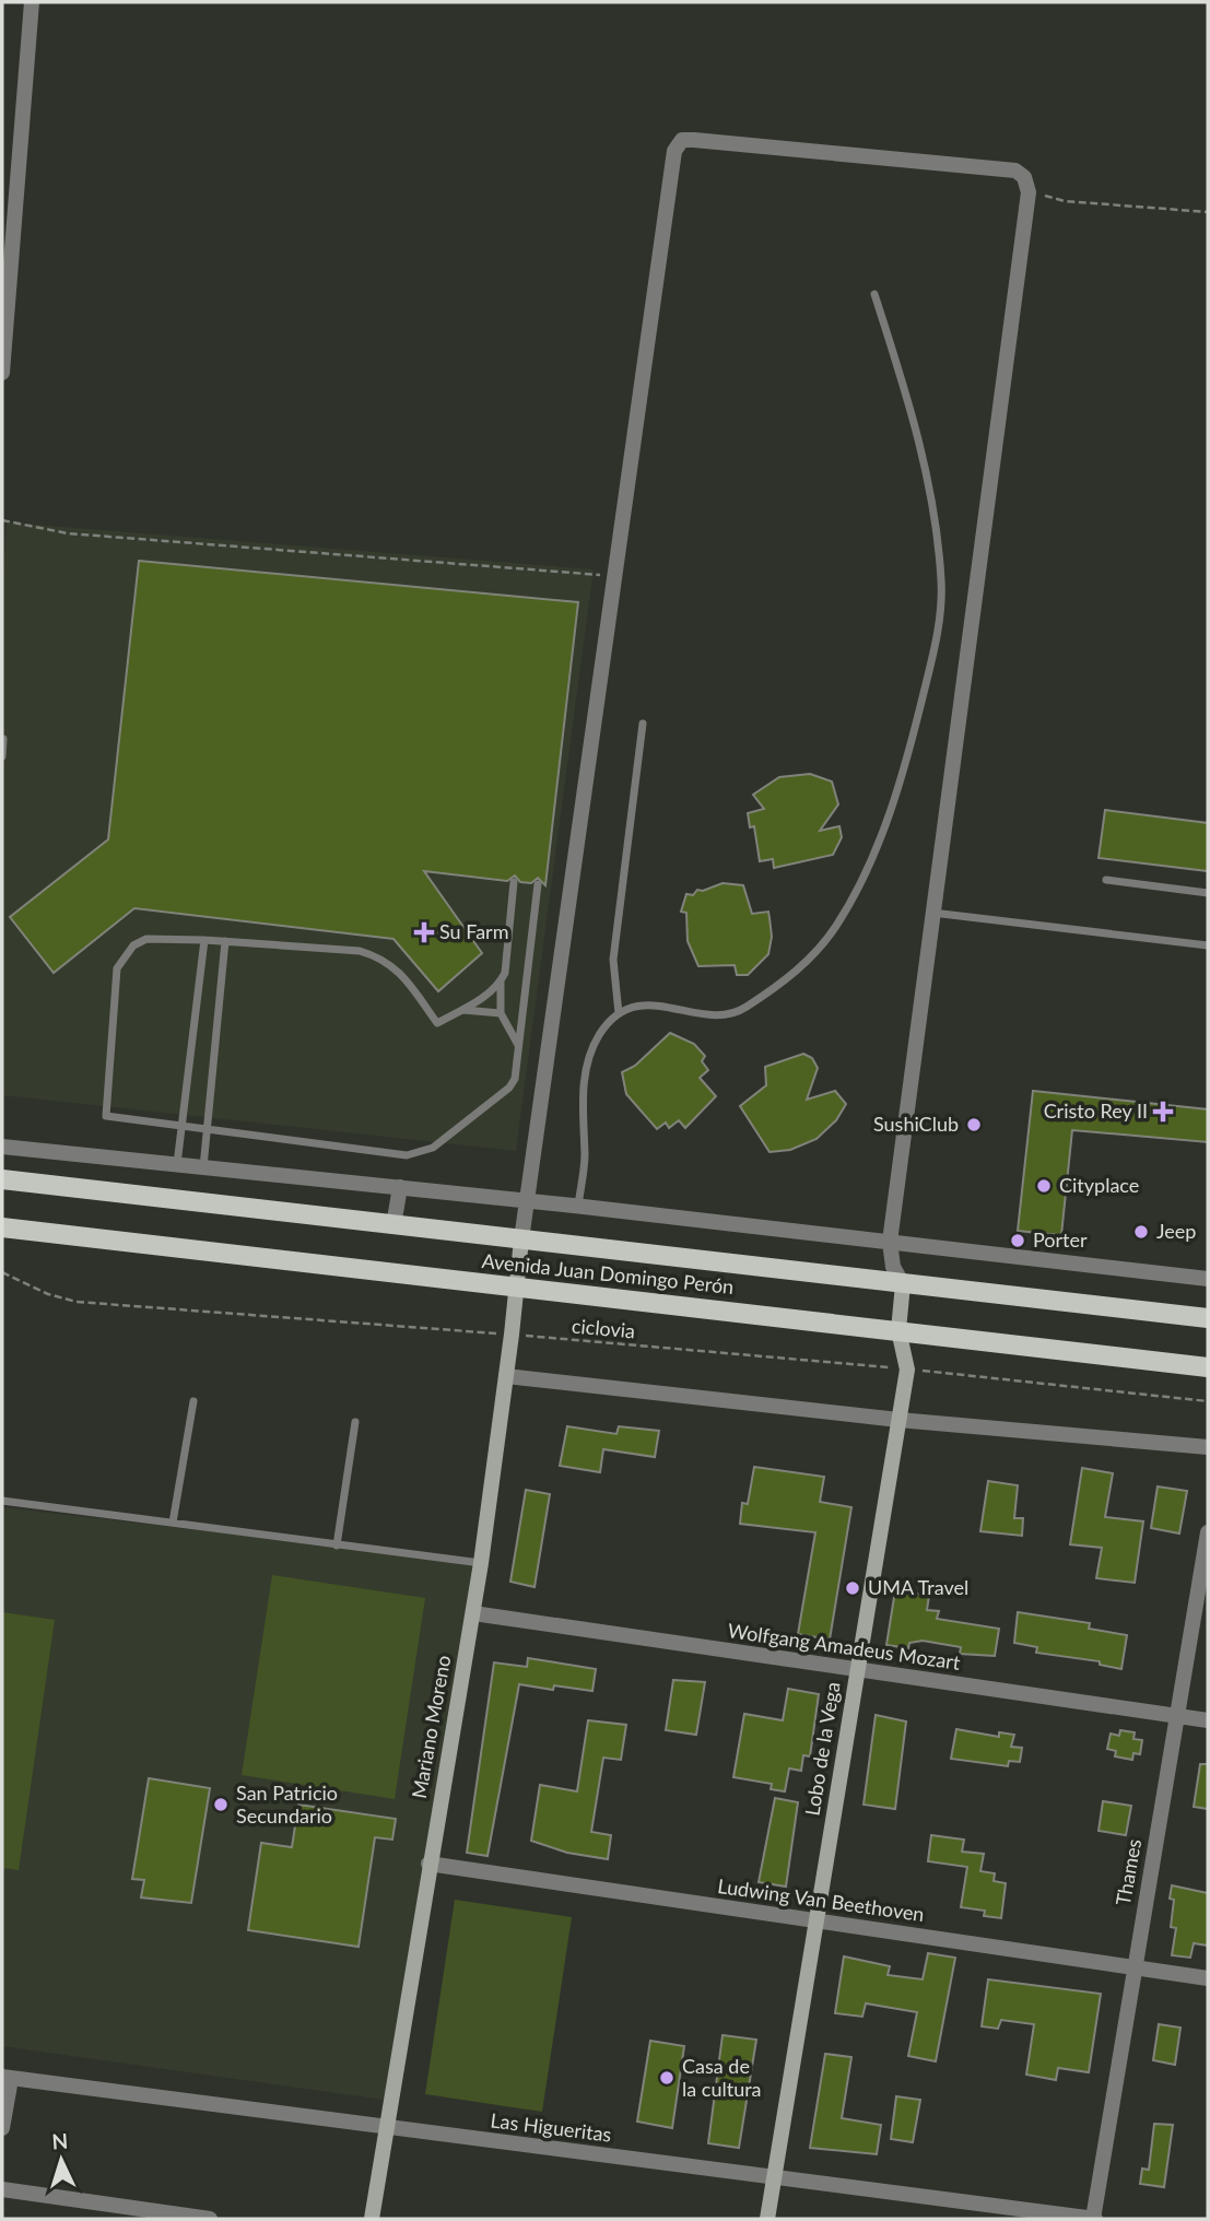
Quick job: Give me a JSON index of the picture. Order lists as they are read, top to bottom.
{
  "streets": {
    "main road": ["Avenida Juan Domingo Perón"],
    "street": [
      "Wolfgang Amadeus Mozart",
      "Mariano Moreno",
      "Lobo de la Vega",
      "Thames",
      "Ludwing Van Beethoven",
      "Las Higueritas"
    ],
    "path": ["ciclovia"]
  },
  "crossings": [
    ["Avenida Juan Domingo Perón", "Mariano Moreno"],
    ["Avenida Juan Domingo Perón", "Lobo de la Vega"],
    ["ciclovia", "Mariano Moreno"],
    ["ciclovia", "Lobo de la Vega"],
    ["Wolfgang Amadeus Mozart", "Mariano Moreno"],
    ["Wolfgang Amadeus Mozart", "Lobo de la Vega"],
    ["Wolfgang Amadeus Mozart", "Thames"],
    ["Mariano Moreno", "Ludwing Van Beethoven"],
    ["Mariano Moreno", "Las Higueritas"],
    ["Lobo de la Vega", "Ludwing Van Beethoven"],
    ["Lobo de la Vega", "Las Higueritas"],
    ["Thames", "Ludwing Van Beethoven"],
    ["Thames", "Las Higueritas"]
  ],
  "places": {
    "health": ["Su Farm", "Cristo Rey II"],
    "other": [
      "SushiClub",
      "Cityplace",
      "Jeep",
      "Porter",
      "UMA Travel",
      "San Patricio Secundario",
      "Casa de la cultura"
    ]
  },
  "north": "top"
}
